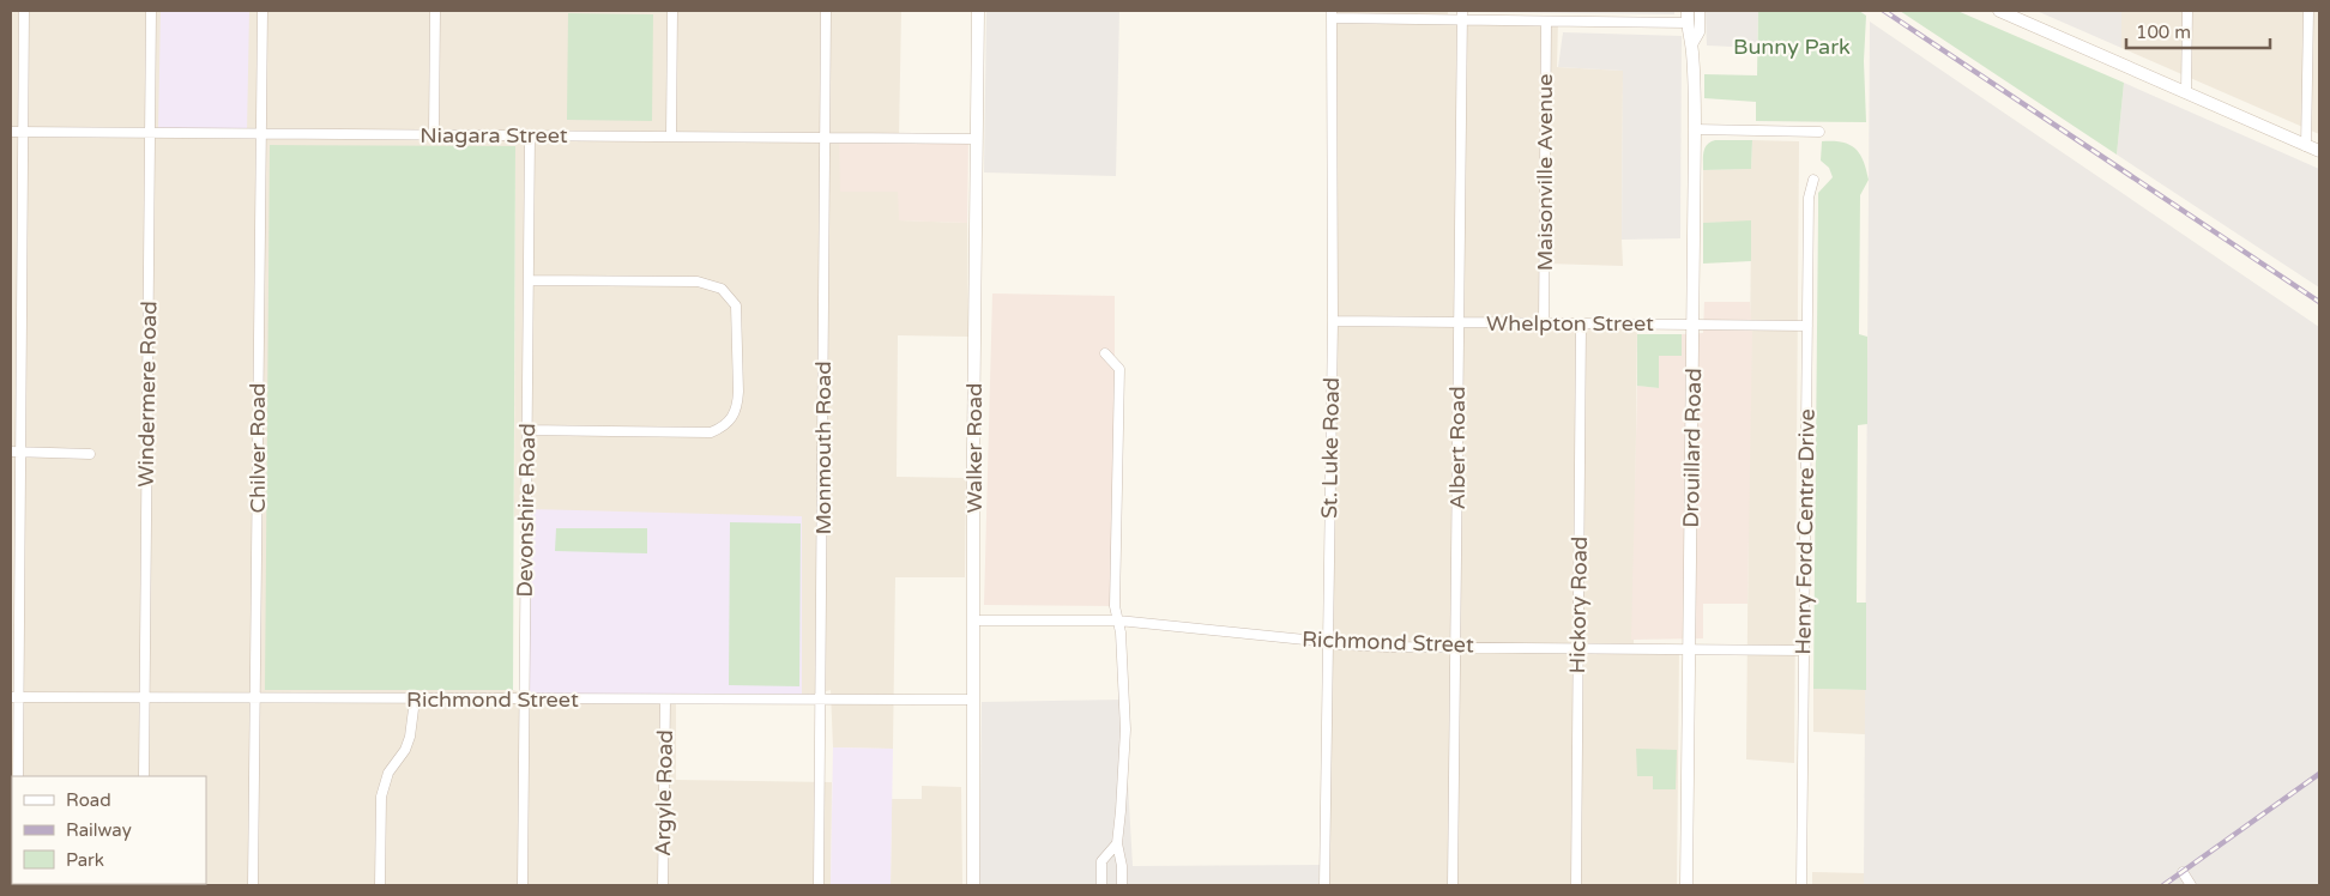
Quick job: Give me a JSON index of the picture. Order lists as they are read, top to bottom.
{
  "streets": {
    "main road": ["Walker Road", "Drouillard Road"],
    "street": [
      "Niagara Street",
      "Maisonville Avenue",
      "Whelpton Street",
      "Windermere Road",
      "Chilver Road",
      "Monmouth Road",
      "St. Luke Road",
      "Albert Road",
      "Devonshire Road",
      "Henry Ford Centre Drive",
      "Hickory Road",
      "Richmond Street",
      "Argyle Road"
    ]
  },
  "crossings": [
    ["Niagara Street", "Windermere Road"],
    ["Niagara Street", "Chilver Road"],
    ["Niagara Street", "Monmouth Road"],
    ["Niagara Street", "Walker Road"],
    ["Niagara Street", "Devonshire Road"],
    ["Maisonville Avenue", "Whelpton Street"],
    ["Whelpton Street", "St. Luke Road"],
    ["Whelpton Street", "Albert Road"],
    ["Whelpton Street", "Drouillard Road"],
    ["Whelpton Street", "Henry Ford Centre Drive"],
    ["Whelpton Street", "Hickory Road"],
    ["Windermere Road", "Richmond Street"],
    ["Chilver Road", "Richmond Street"],
    ["Monmouth Road", "Richmond Street"],
    ["Walker Road", "Richmond Street"],
    ["St. Luke Road", "Richmond Street"],
    ["Albert Road", "Richmond Street"],
    ["Drouillard Road", "Richmond Street"],
    ["Devonshire Road", "Richmond Street"],
    ["Henry Ford Centre Drive", "Richmond Street"],
    ["Hickory Road", "Richmond Street"],
    ["Richmond Street", "Argyle Road"]
  ],
  "parks": ["Bunny Park"],
  "legend": ["Road", "Railway", "Park"],
  "scale_bar": "100 m"
}
